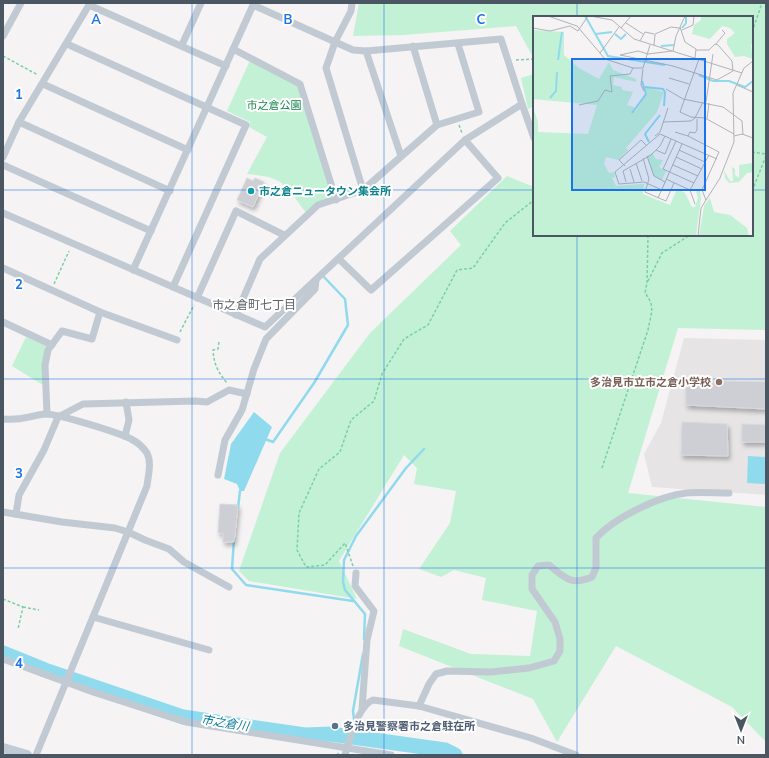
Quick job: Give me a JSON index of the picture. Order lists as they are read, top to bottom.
{
  "districts": ["市之倉町七丁目"],
  "water": ["市之倉川"],
  "parks": ["市之倉公園"],
  "places": ["市之倉ニュータウン集会所", "多治見市立市之倉小学校", "多治見警察署市之倉駐在所"],
  "north": "bottom",
  "grid": {
    "columns": ["A", "B", "C"],
    "rows": [
      "1",
      "2",
      "3",
      "4"
    ]
  }
}
